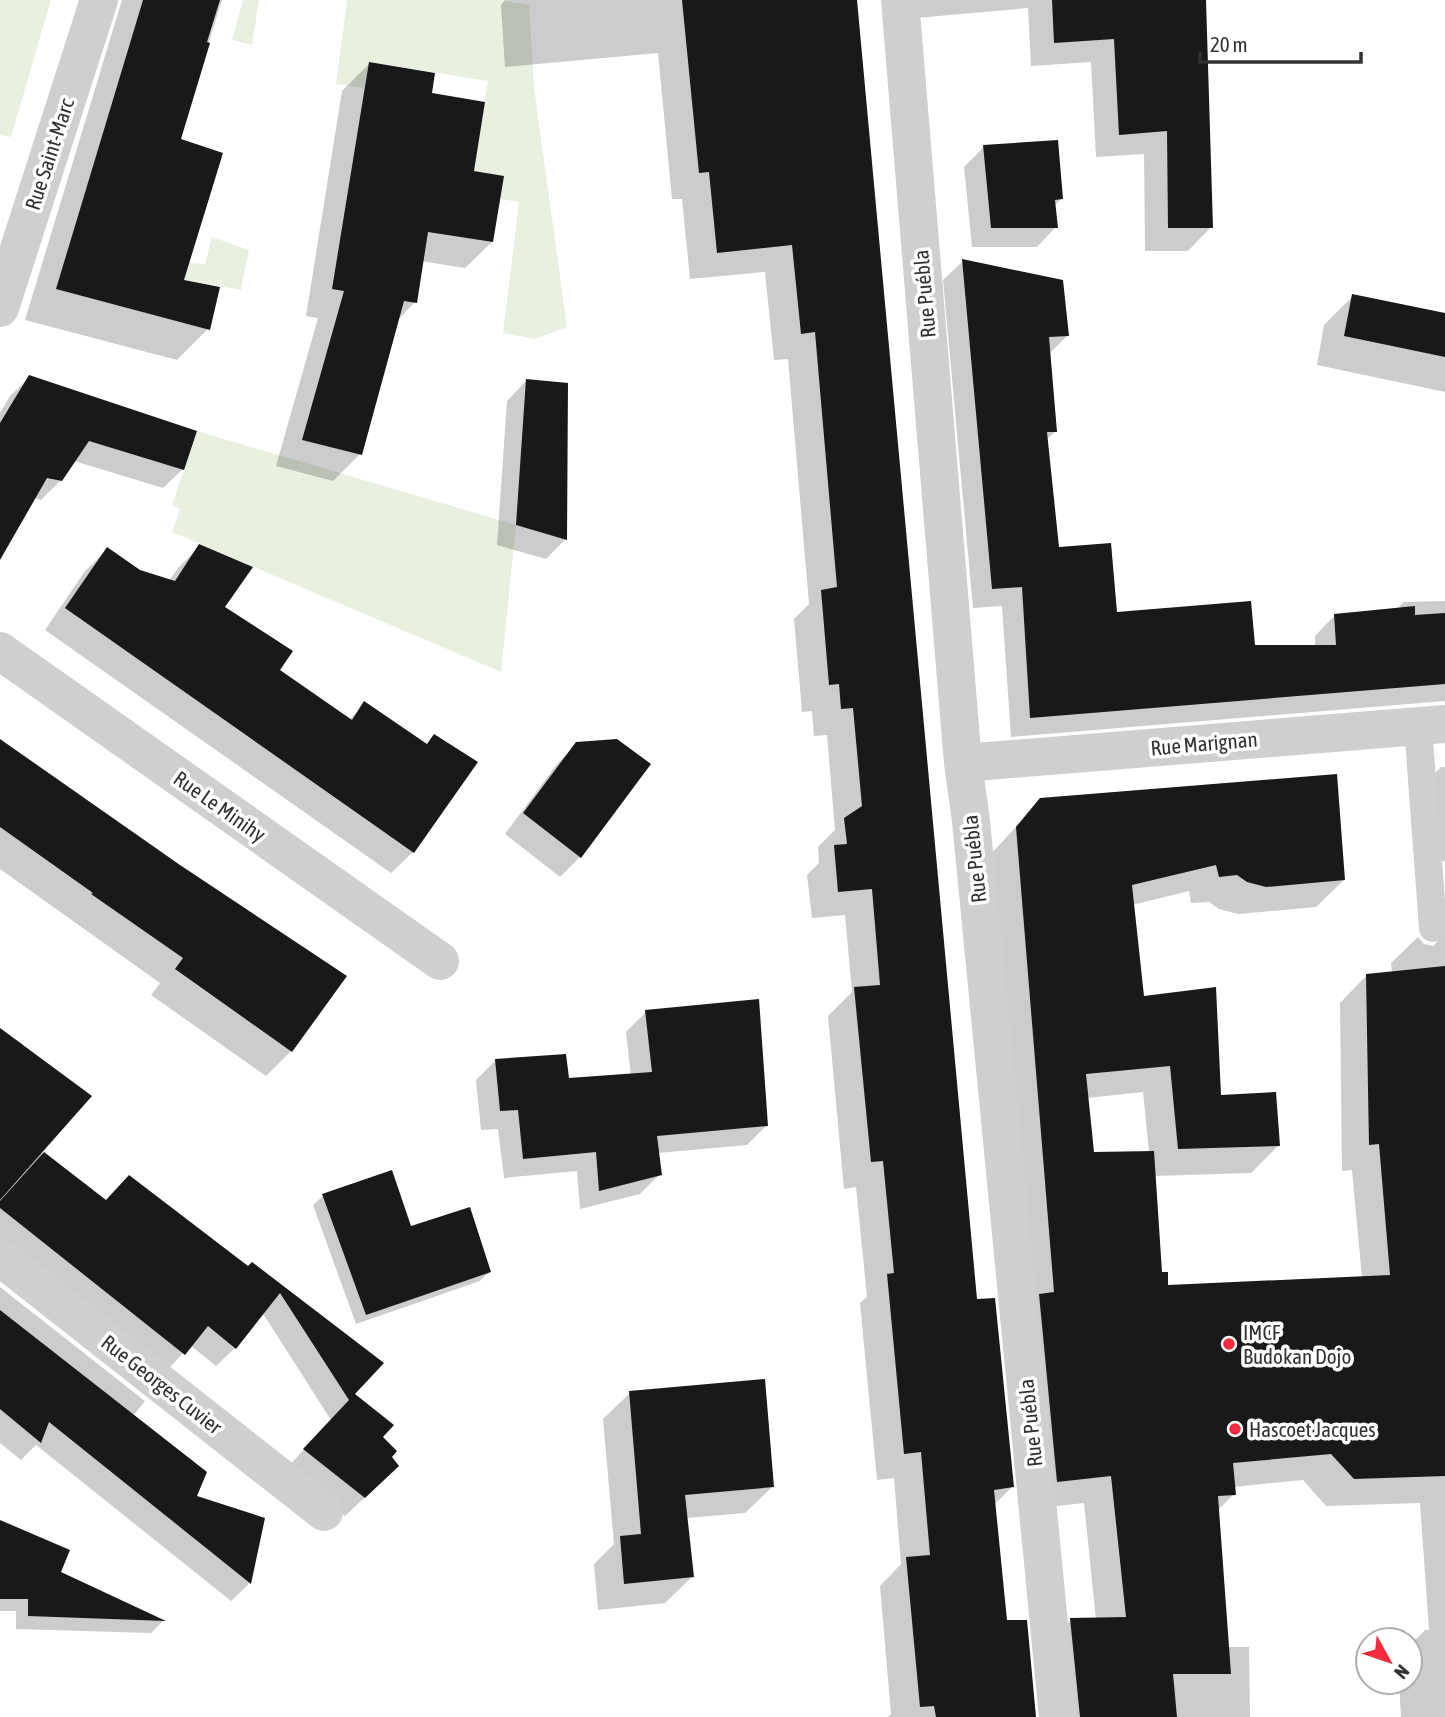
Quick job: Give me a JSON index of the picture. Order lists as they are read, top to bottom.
{
  "streets": {
    "street": [
      "Rue Saint-Marc",
      "Rue Puébla",
      "Rue Marignan",
      "Rue Le Minihy",
      "Rue Georges Cuvier"
    ]
  },
  "crossings": [
    ["Rue Puébla", "Rue Marignan"]
  ],
  "places": ["IMCF Budokan Dojo", "Hascoet Jacques"],
  "scale_bar": "20 m",
  "north": "bottom right"
}
